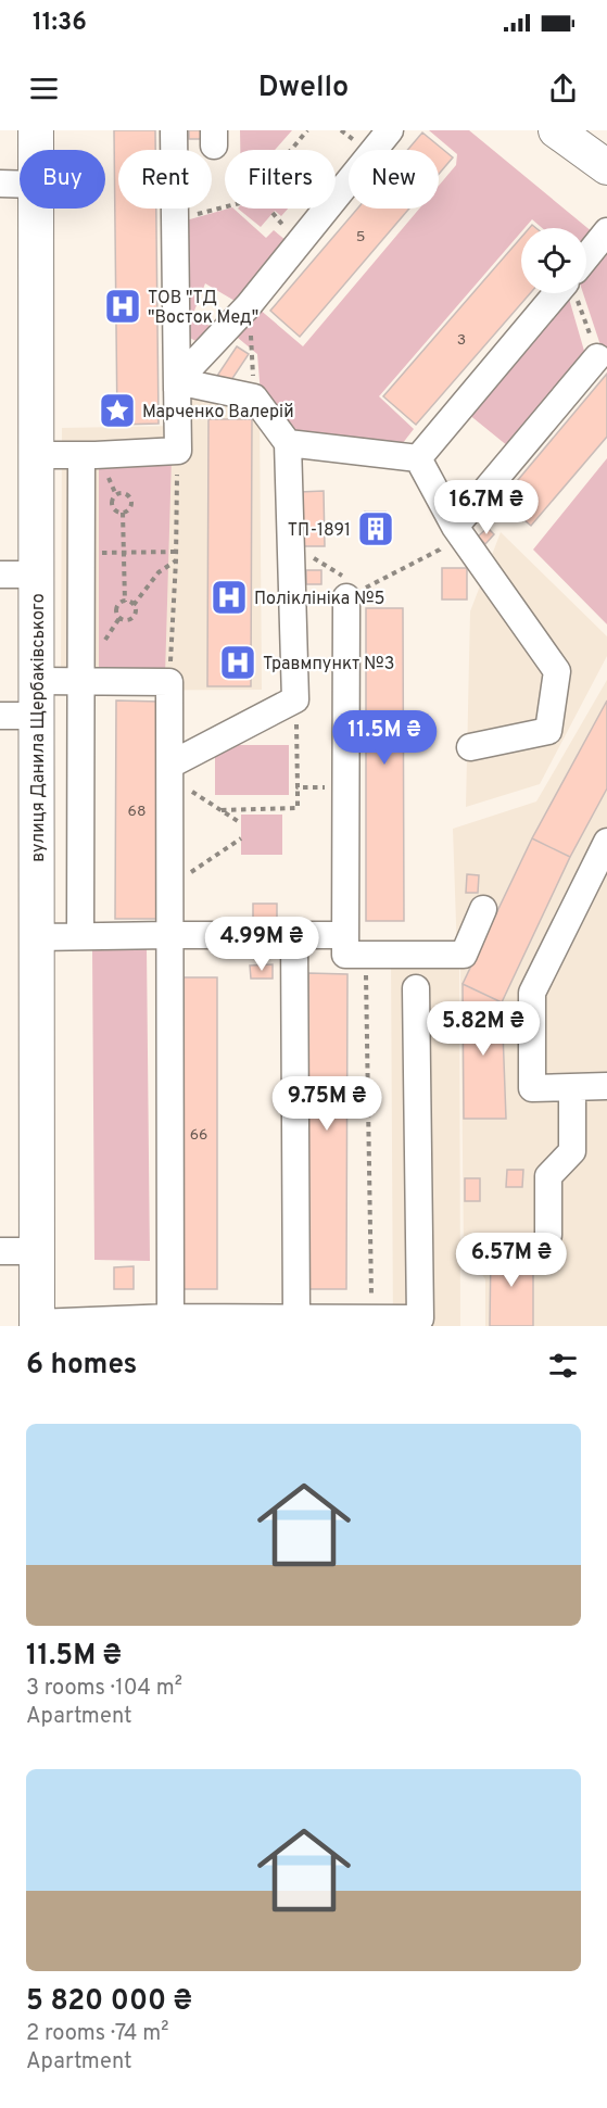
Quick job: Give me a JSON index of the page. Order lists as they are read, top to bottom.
{
  "streets": {
    "main road": ["вулиця Данила Щербаківського"]
  },
  "places": {
    "hospital": ["ТОВ \"ТД \"Восток Мед\"", "Поліклініка №5", "Травмпункт №3"],
    "place": ["Марченко Валерій"],
    "building": ["ТП-1891"]
  },
  "house_numbers": [
    "5",
    "3",
    "68",
    "66"
  ],
  "page": {
    "status": "11:36",
    "header": "Dwello",
    "chip": [
      "Buy",
      "Rent",
      "Filters",
      "New"
    ],
    "price": [
      "16.7M ₴",
      "11.5M ₴",
      "4.99M ₴",
      "5.82M ₴",
      "9.75M ₴",
      "6.57M ₴"
    ],
    "heading": "6 homes",
    "list": [
      {
        "name": "11.5M ₴",
        "note": "3 rooms · 104 m² · Apartment"
      },
      {
        "name": "5 820 000 ₴",
        "note": "2 rooms · 74 m² · Apartment"
      }
    ]
  }
}
